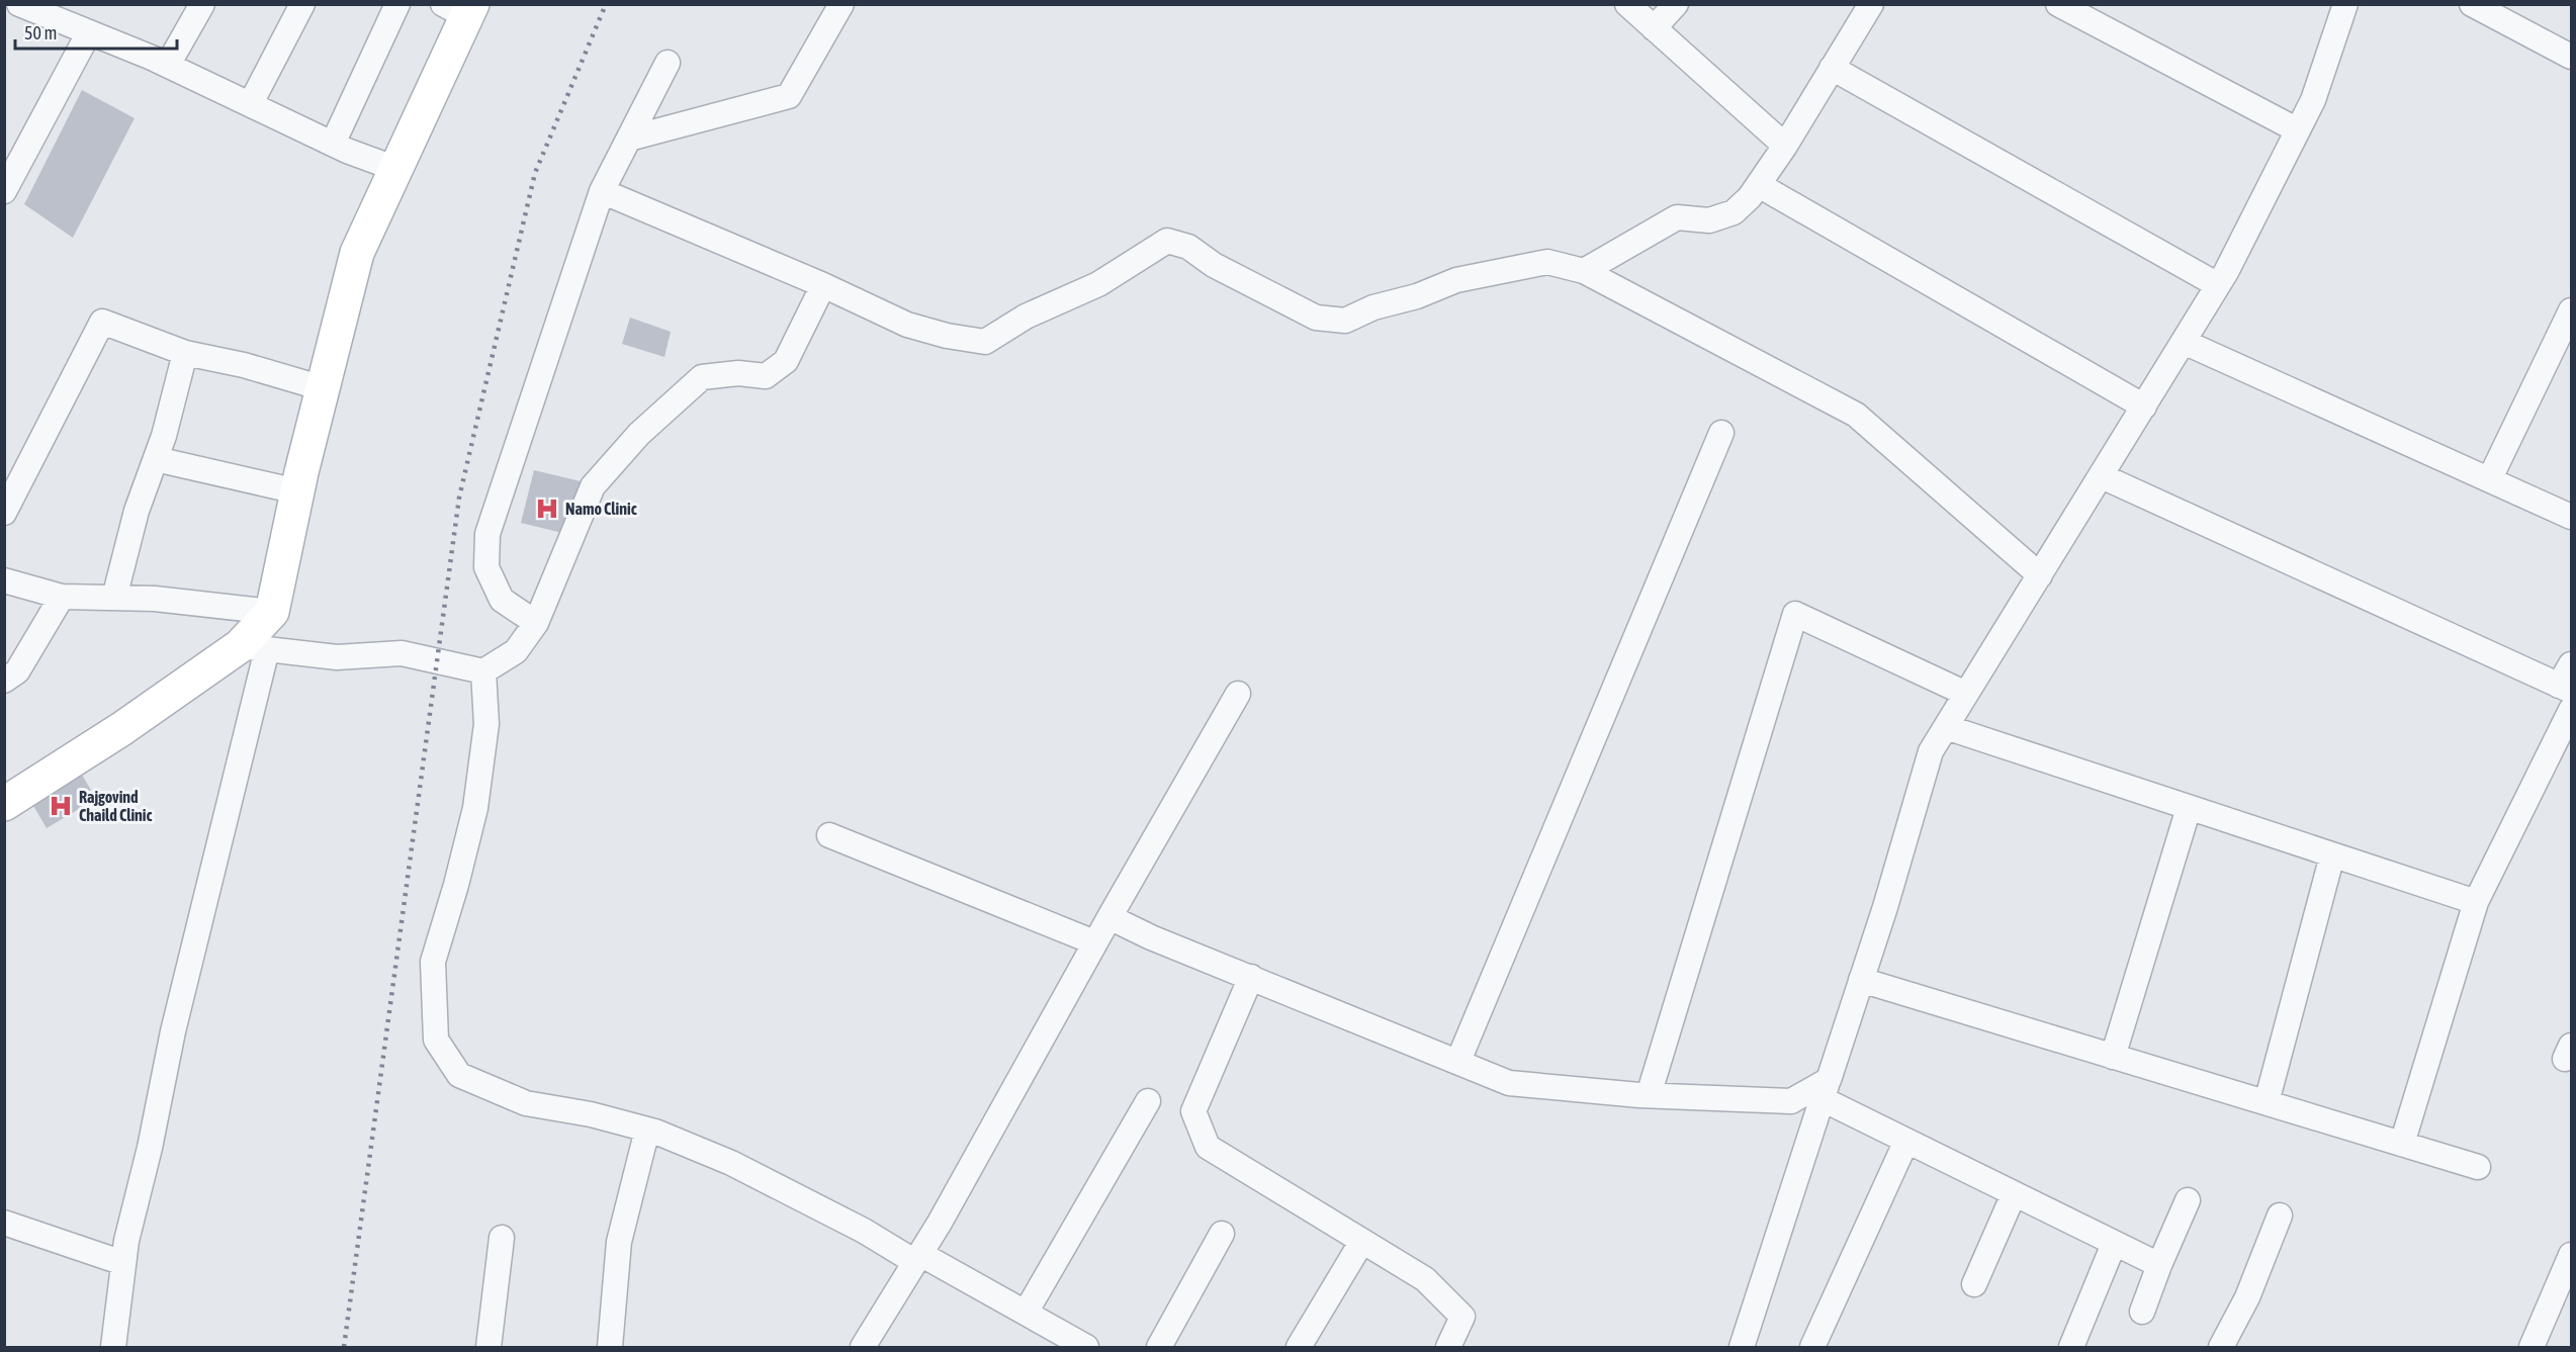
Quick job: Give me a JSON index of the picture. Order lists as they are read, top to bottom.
{
  "places": {
    "hospital": ["Namo Clinic", "Rajgovind Chaild Clinic"]
  },
  "scale_bar": "50 m"
}
